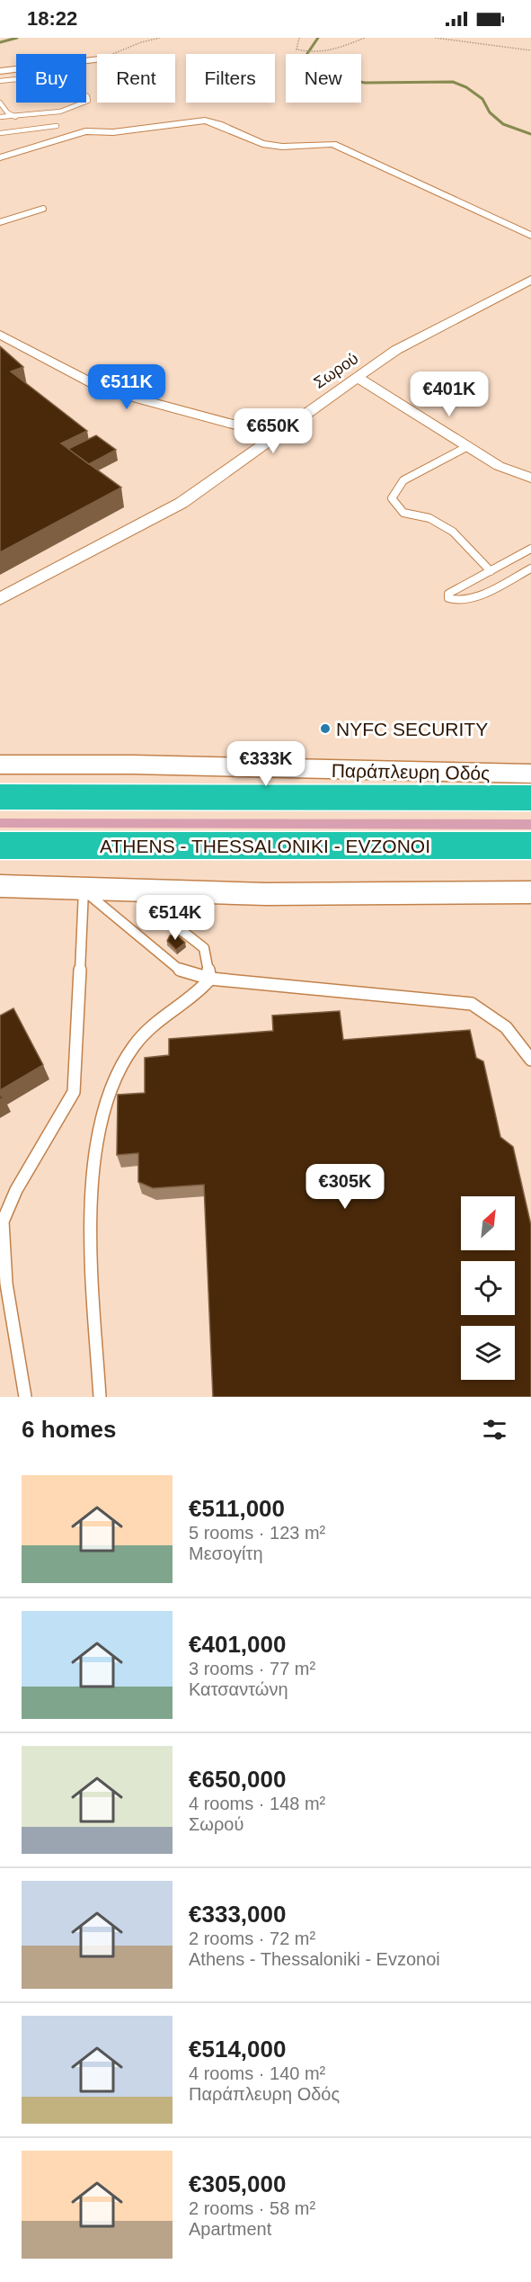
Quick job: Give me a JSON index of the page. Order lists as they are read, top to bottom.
{
  "streets": {
    "highway": ["ATHENS - THESSALONIKI - EVZONOI"],
    "street": ["Σωρού", "Παράπλευρη Οδός"]
  },
  "places": ["NYFC SECURITY"],
  "north": "top right",
  "page": {
    "status": "18:22",
    "chip": [
      "Buy",
      "Rent",
      "Filters",
      "New"
    ],
    "price": [
      "€511K",
      "€401K",
      "€650K",
      "€333K",
      "€514K",
      "€305K"
    ],
    "heading": "6 homes",
    "list": [
      {
        "name": "€511,000",
        "note": "5 rooms · 123 m² · Μεσογίτη"
      },
      {
        "name": "€401,000",
        "note": "3 rooms · 77 m² · Κατσαντώνη"
      },
      {
        "name": "€650,000",
        "note": "4 rooms · 148 m² · Σωρού"
      },
      {
        "name": "€333,000",
        "note": "2 rooms · 72 m² · Athens - Thessaloniki - Evzonoi"
      },
      {
        "name": "€514,000",
        "note": "4 rooms · 140 m² · Παράπλευρη Οδός"
      },
      {
        "name": "€305,000",
        "note": "2 rooms · 58 m² · Apartment"
      }
    ]
  }
}
